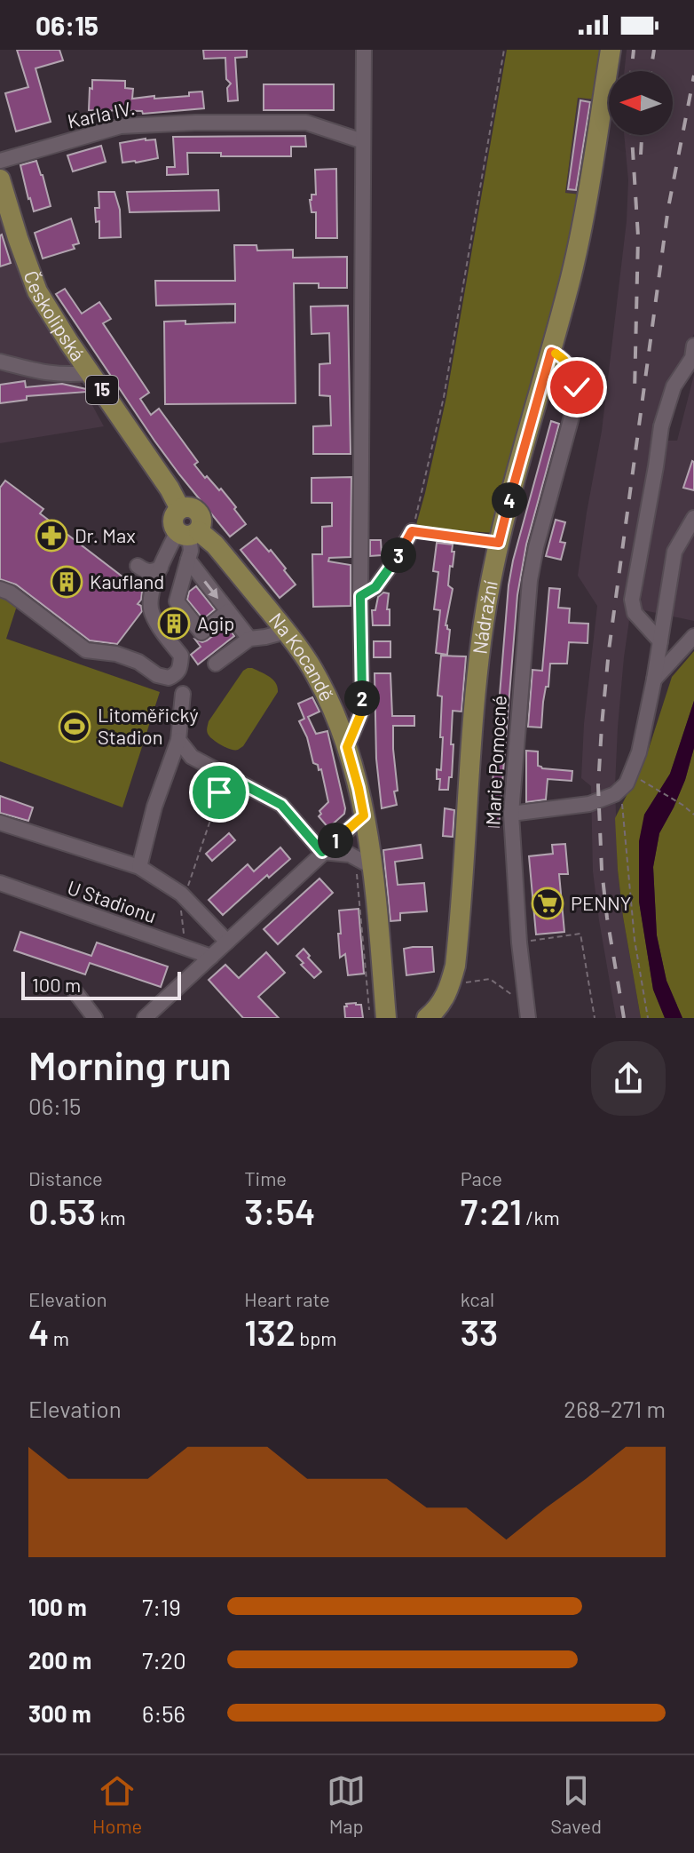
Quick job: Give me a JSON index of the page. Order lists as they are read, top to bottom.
{
  "streets": {
    "main road": [
      "Českolipská",
      "15",
      "Nádražní",
      "Na Kocandě"
    ],
    "street": ["Karla IV.", "Marie Pomocné", "U Stadionu"]
  },
  "crossings": [
    ["Českolipská", "Na Kocandě"],
    ["Nádražní", "Marie Pomocné"]
  ],
  "places": {
    "pharmacy": ["Dr. Max"],
    "building": ["Kaufland", "Agip"],
    "sports": ["Litoměřický Stadion"],
    "supermarket": ["PENNY"]
  },
  "scale_bar": "100 m",
  "north": "left",
  "page": {
    "status": "06:15",
    "pins": [
      "4",
      "3",
      "2",
      "1"
    ],
    "scale": "100 m",
    "heading": ["Morning run", "06:15"],
    "stats": [
      ["Distance", "0.53 km"],
      ["Time", "3:54"],
      ["Pace", "7:21 /km"],
      ["Elevation", "4 m"],
      ["Heart rate", "132 bpm"],
      ["kcal", "33"]
    ],
    "chart": ["Elevation", "268–271 m"],
    "list": [
      {
        "name": "100 m",
        "note": "7:19"
      },
      {
        "name": "200 m",
        "note": "7:20"
      },
      {
        "name": "300 m",
        "note": "6:56"
      }
    ],
    "tabs": ["Home", "Map", "Saved"]
  }
}
